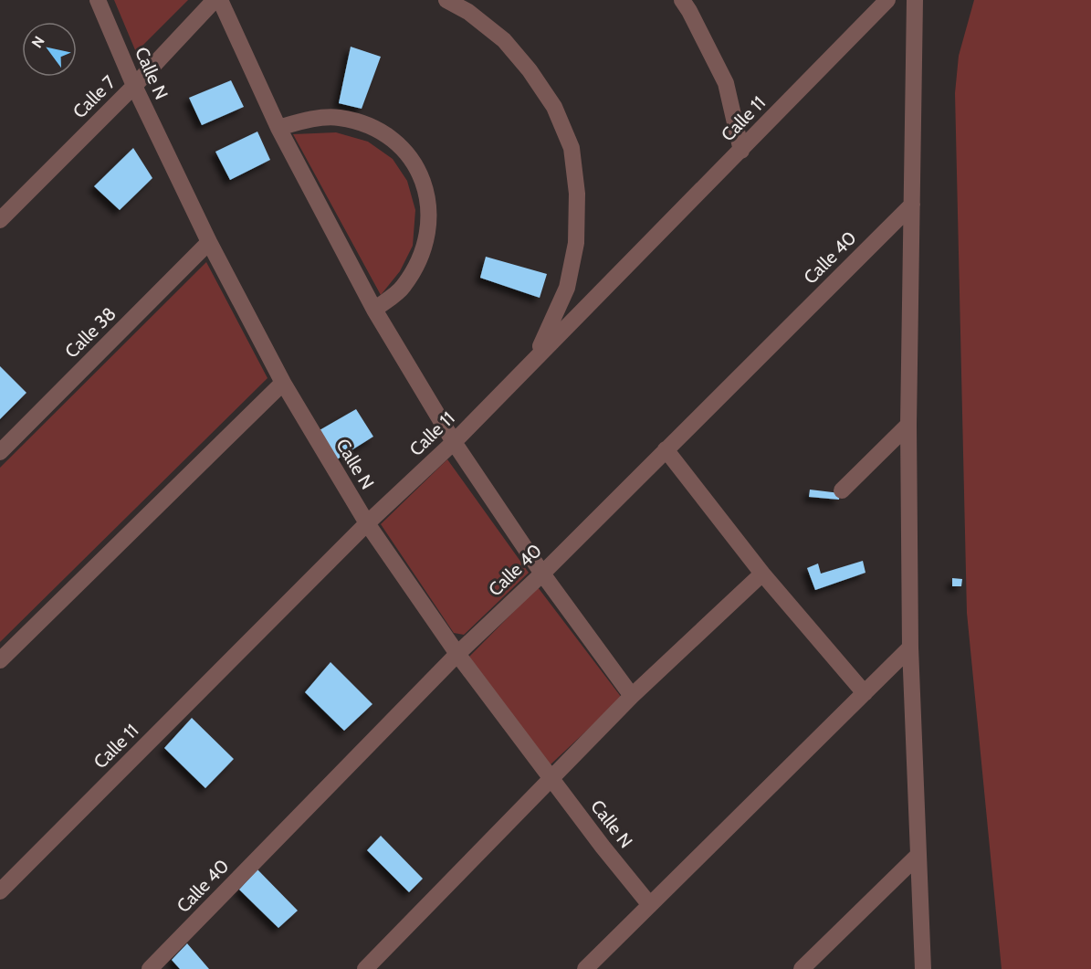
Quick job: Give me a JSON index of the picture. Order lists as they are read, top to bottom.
{
  "streets": {
    "street": [
      "Calle N",
      "Calle 7",
      "Calle 11",
      "Calle 40",
      "Calle 38"
    ]
  },
  "crossings": [
    ["Calle N", "Calle 7"],
    ["Calle N", "Calle 11"],
    ["Calle N", "Calle 40"],
    ["Calle N", "Calle 38"]
  ],
  "north": "top left"
}
